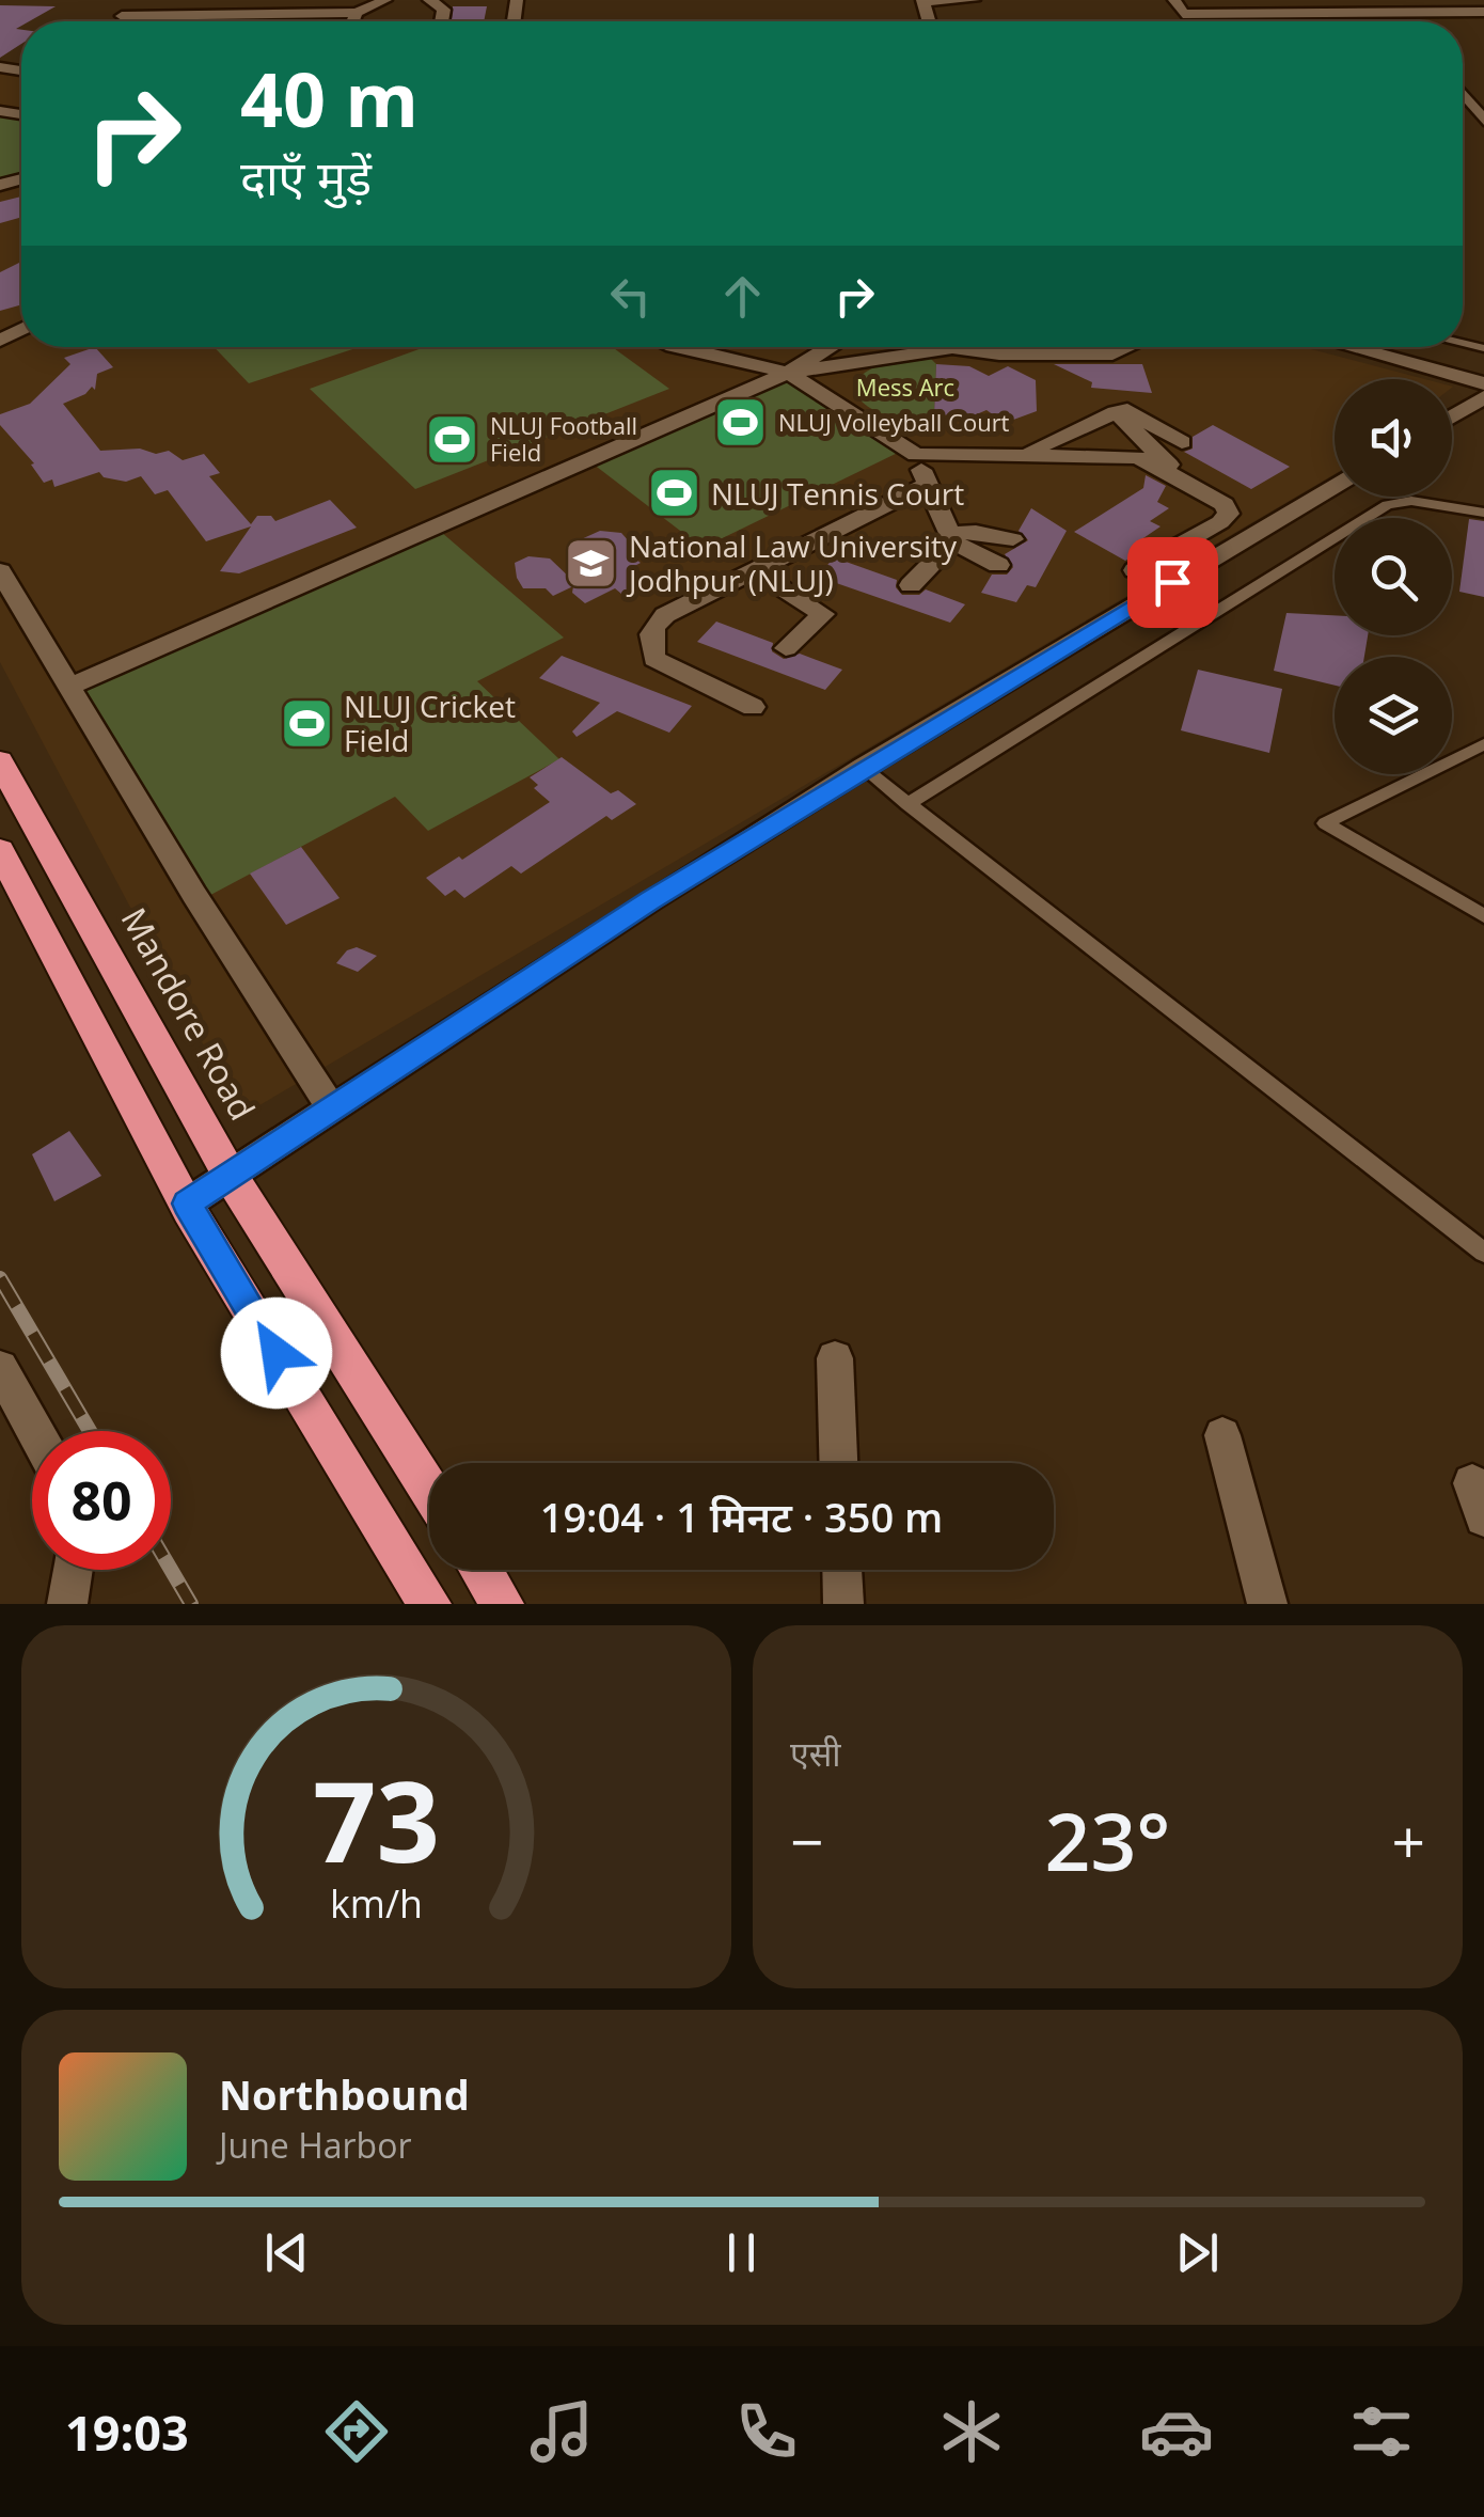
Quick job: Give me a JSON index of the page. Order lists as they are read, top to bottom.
{
  "streets": {
    "highway": ["Mandore Road"]
  },
  "parks": ["Mess Arc"],
  "places": {
    "sports": [
      "NLUJ Volleyball Court",
      "NLUJ Football Field",
      "NLUJ Tennis Court",
      "NLUJ Cricket Field"
    ],
    "school or university": ["National Law University Jodhpur (NLUJ)"]
  },
  "page": {
    "turn": ["40 m", "दाएँ मुड़ें"],
    "limit": "80",
    "trip": "19:04 · 1 मिनट · 350 m",
    "tile": "एसी",
    "heat": ["−", "23°", "+"],
    "song": ["Northbound", "June Harbor"],
    "tabs": "19:03",
    "gauge": ["73", "km/h"]
  }
}
